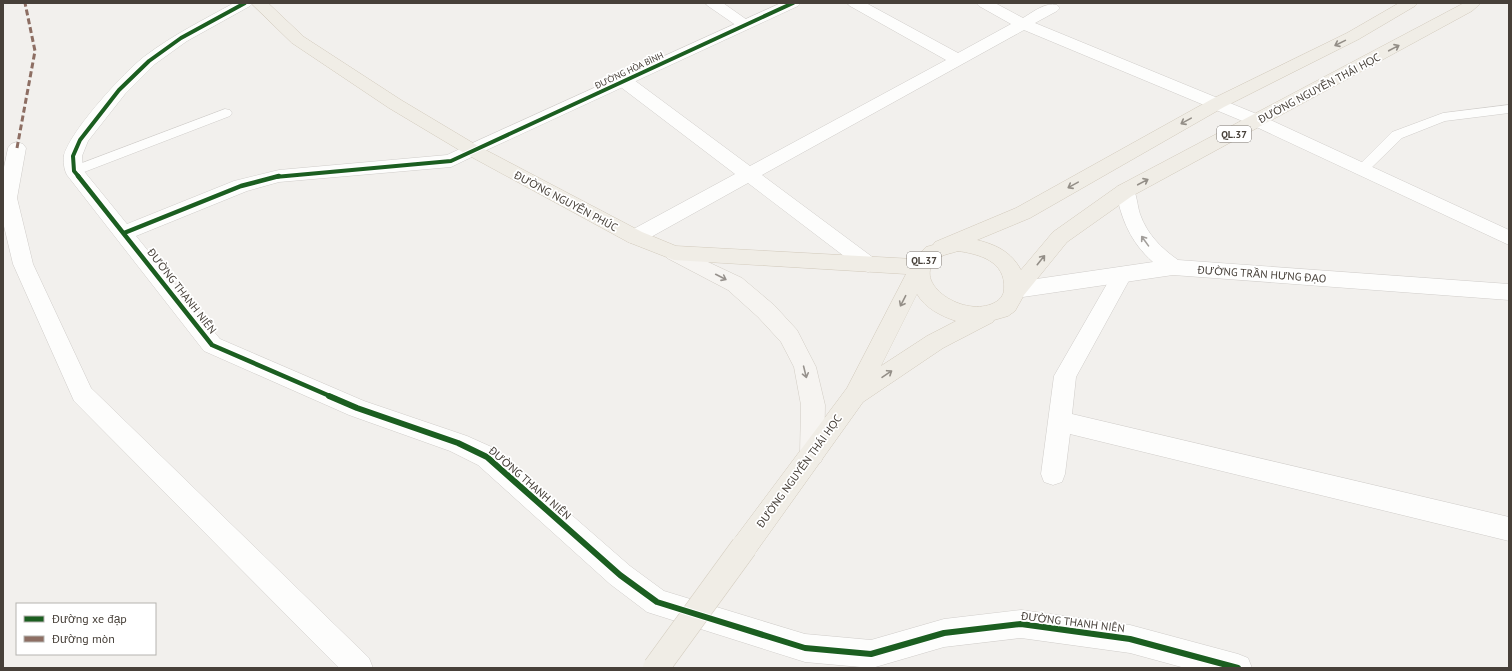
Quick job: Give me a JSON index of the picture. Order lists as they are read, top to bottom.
{
  "streets": {
    "main road": ["ĐƯỜNG NGUYỄN THÁI HỌC", "QL.37", "ĐƯỜNG NGUYỄN PHÚC"],
    "street": ["ĐƯỜNG HÒA BÌNH", "ĐƯỜNG TRẦN HƯNG ĐẠO", "ĐƯỜNG THANH NIÊN"]
  },
  "crossings": [
    ["ĐƯỜNG HÒA BÌNH", "ĐƯỜNG NGUYỄN PHÚC"],
    ["ĐƯỜNG HÒA BÌNH", "ĐƯỜNG THANH NIÊN"],
    ["ĐƯỜNG NGUYỄN THÁI HỌC", "QL.37"],
    ["ĐƯỜNG NGUYỄN THÁI HỌC", "ĐƯỜNG NGUYỄN PHÚC"],
    ["ĐƯỜNG NGUYỄN THÁI HỌC", "ĐƯỜNG TRẦN HƯNG ĐẠO"],
    ["QL.37", "ĐƯỜNG NGUYỄN PHÚC"],
    ["QL.37", "ĐƯỜNG TRẦN HƯNG ĐẠO"],
    ["ĐƯỜNG NGUYỄN PHÚC", "ĐƯỜNG TRẦN HƯNG ĐẠO"]
  ],
  "legend": ["Đường xe đạp", "Đường mòn"]
}
